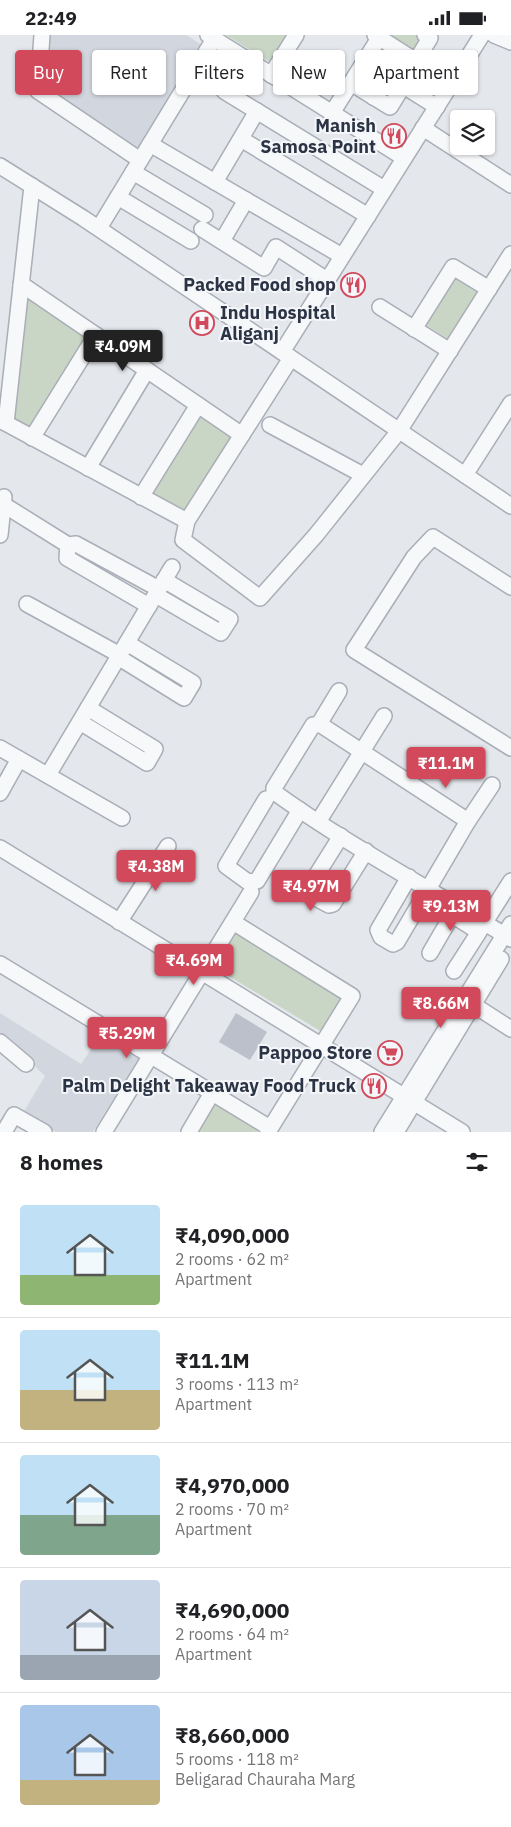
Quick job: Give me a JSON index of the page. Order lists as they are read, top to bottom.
{
  "places": {
    "restaurant": ["Manish Samosa Point", "Packed Food shop", "Palm Delight Takeaway Food Truck"],
    "hospital": ["Indu Hospital Aliganj"],
    "supermarket": ["Pappoo Store"]
  },
  "page": {
    "status": "22:49",
    "chip": [
      "Buy",
      "Rent",
      "Filters",
      "New",
      "Apartment"
    ],
    "price": [
      "₹4.09M",
      "₹11.1M",
      "₹4.38M",
      "₹4.97M",
      "₹9.13M",
      "₹4.69M",
      "₹8.66M",
      "₹5.29M"
    ],
    "heading": "8 homes",
    "list": [
      {
        "name": "₹4,090,000",
        "note": "2 rooms · 62 m² · Apartment"
      },
      {
        "name": "₹11.1M",
        "note": "3 rooms · 113 m² · Apartment"
      },
      {
        "name": "₹4,970,000",
        "note": "2 rooms · 70 m² · Apartment"
      },
      {
        "name": "₹4,690,000",
        "note": "2 rooms · 64 m² · Apartment"
      },
      {
        "name": "₹8,660,000",
        "note": "5 rooms · 118 m² · Beligarad Chauraha Marg"
      }
    ]
  }
}
